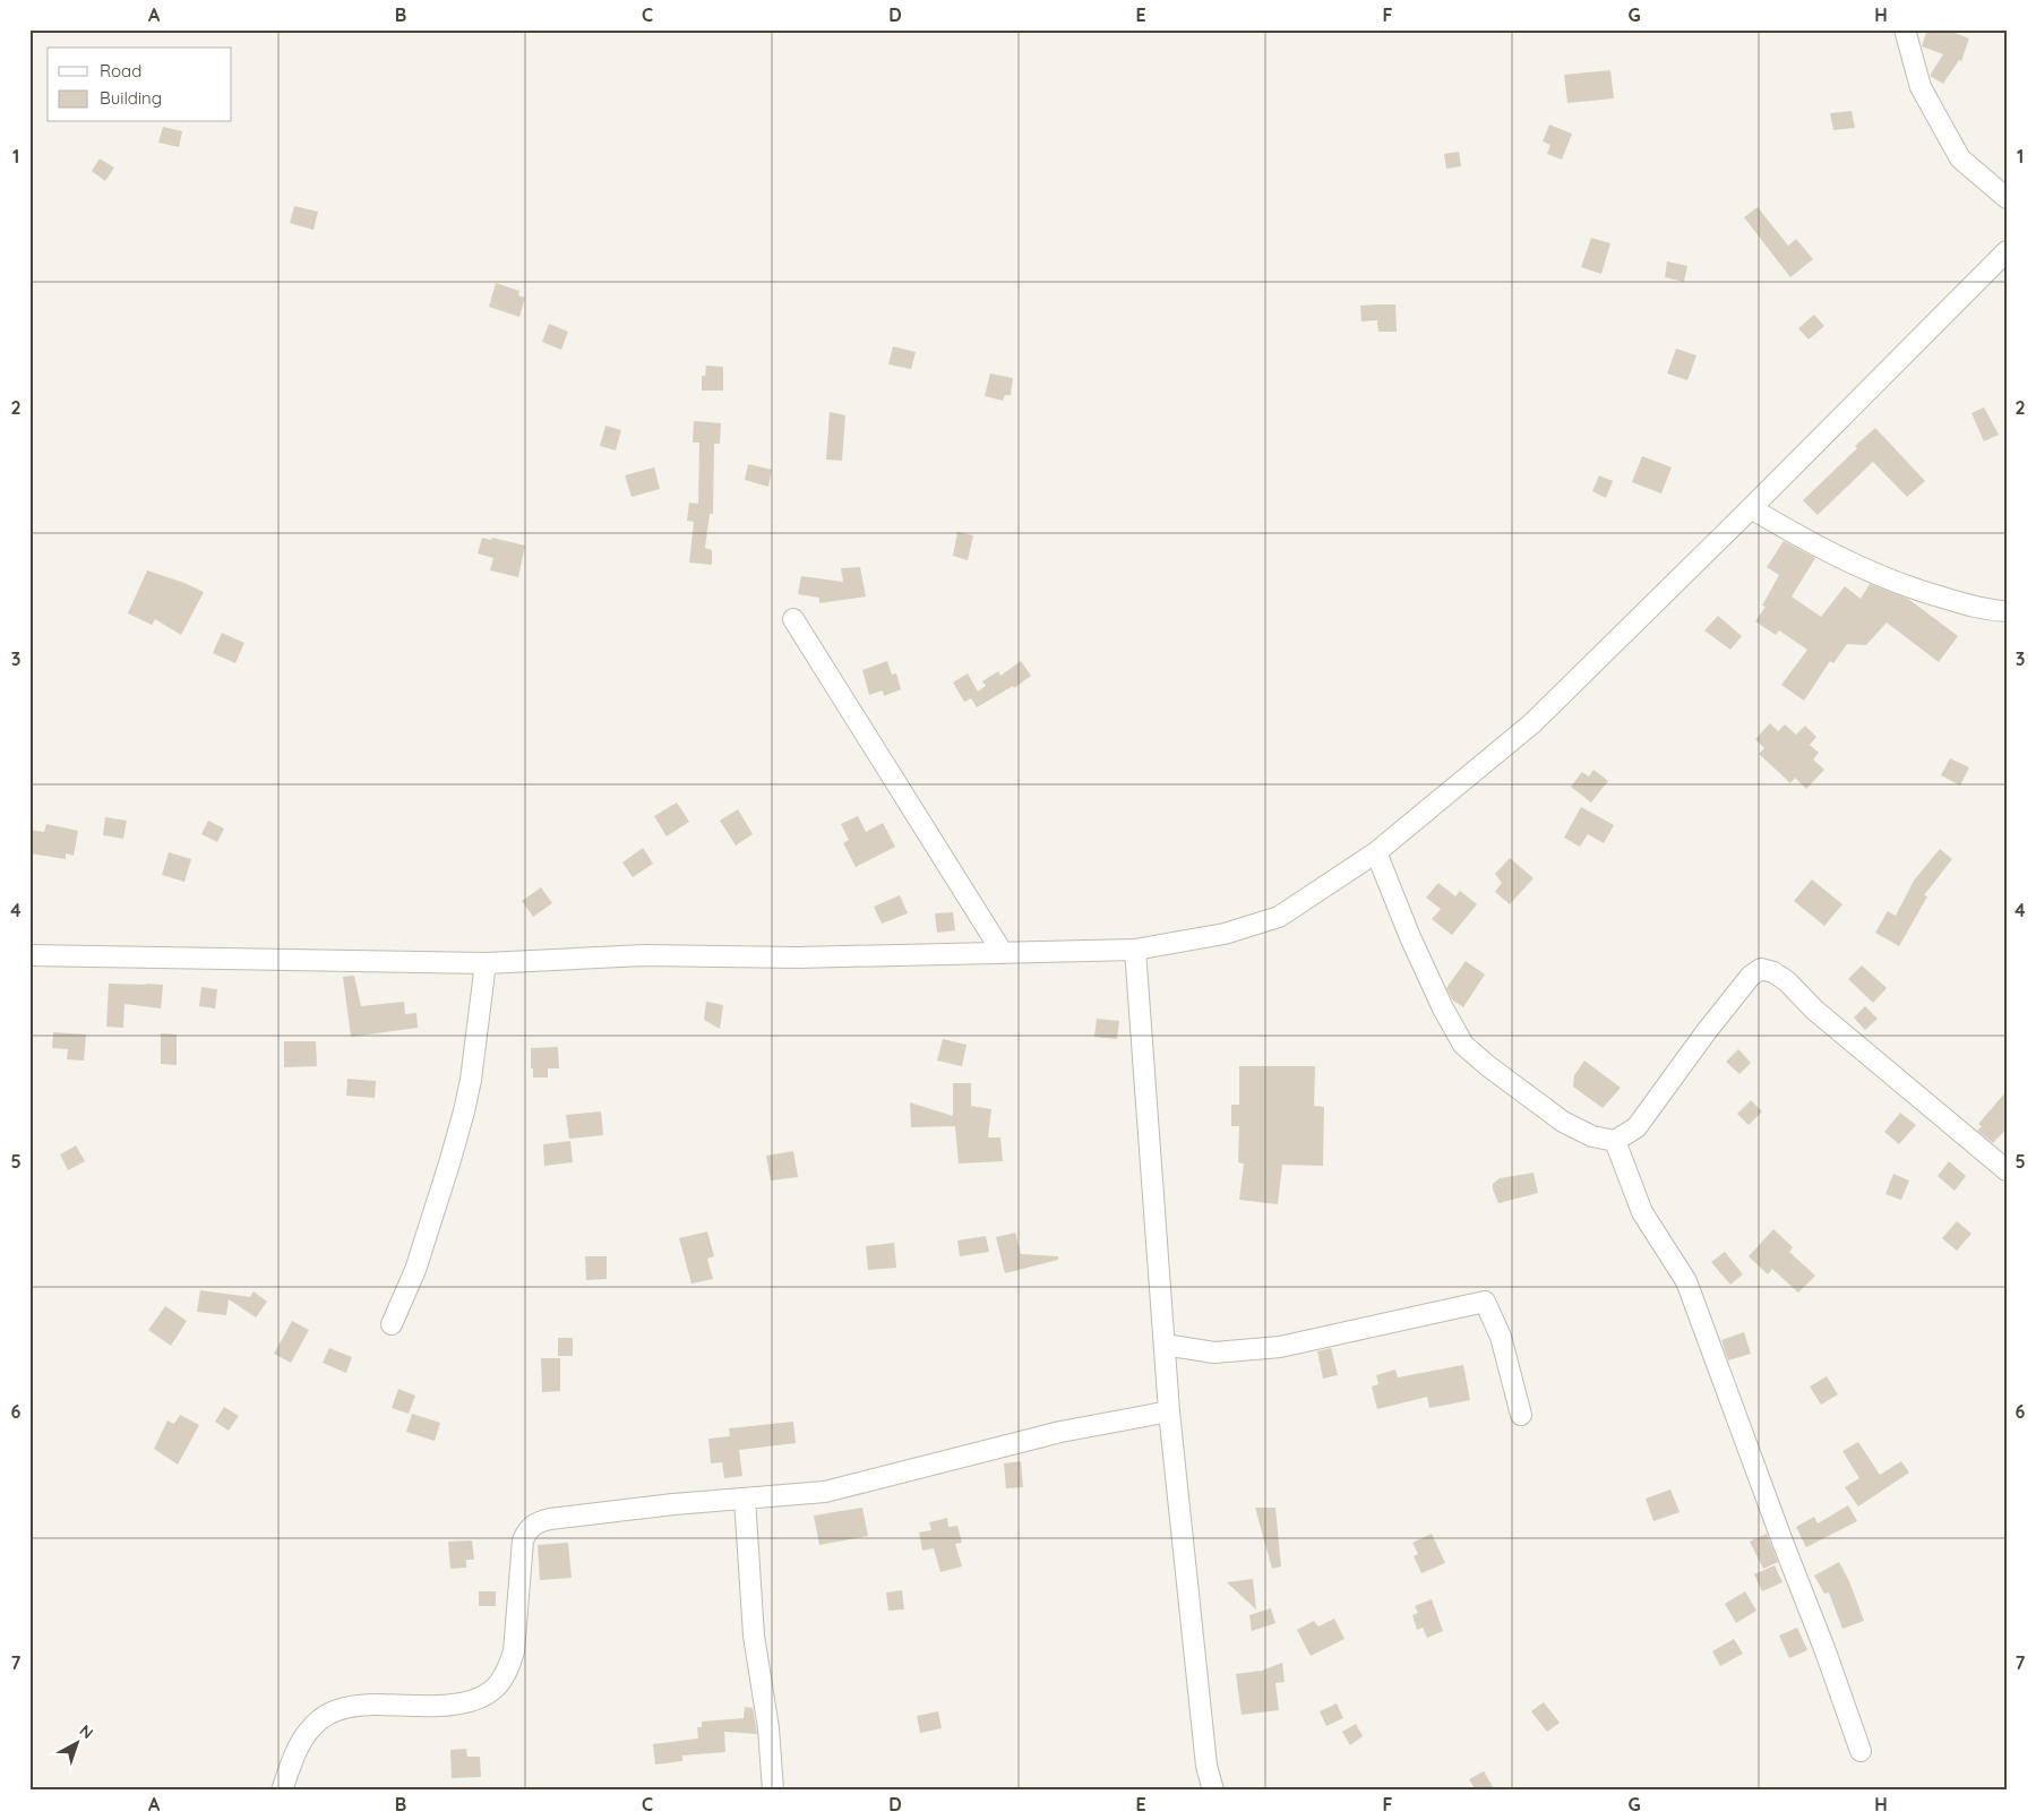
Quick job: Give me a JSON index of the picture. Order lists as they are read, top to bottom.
{
  "legend": ["Road", "Building"],
  "north": "top right",
  "grid": {
    "columns": [
      "A",
      "B",
      "C",
      "D",
      "E",
      "F",
      "G",
      "H"
    ],
    "rows": [
      "1",
      "2",
      "3",
      "4",
      "5",
      "6",
      "7"
    ]
  }
}
